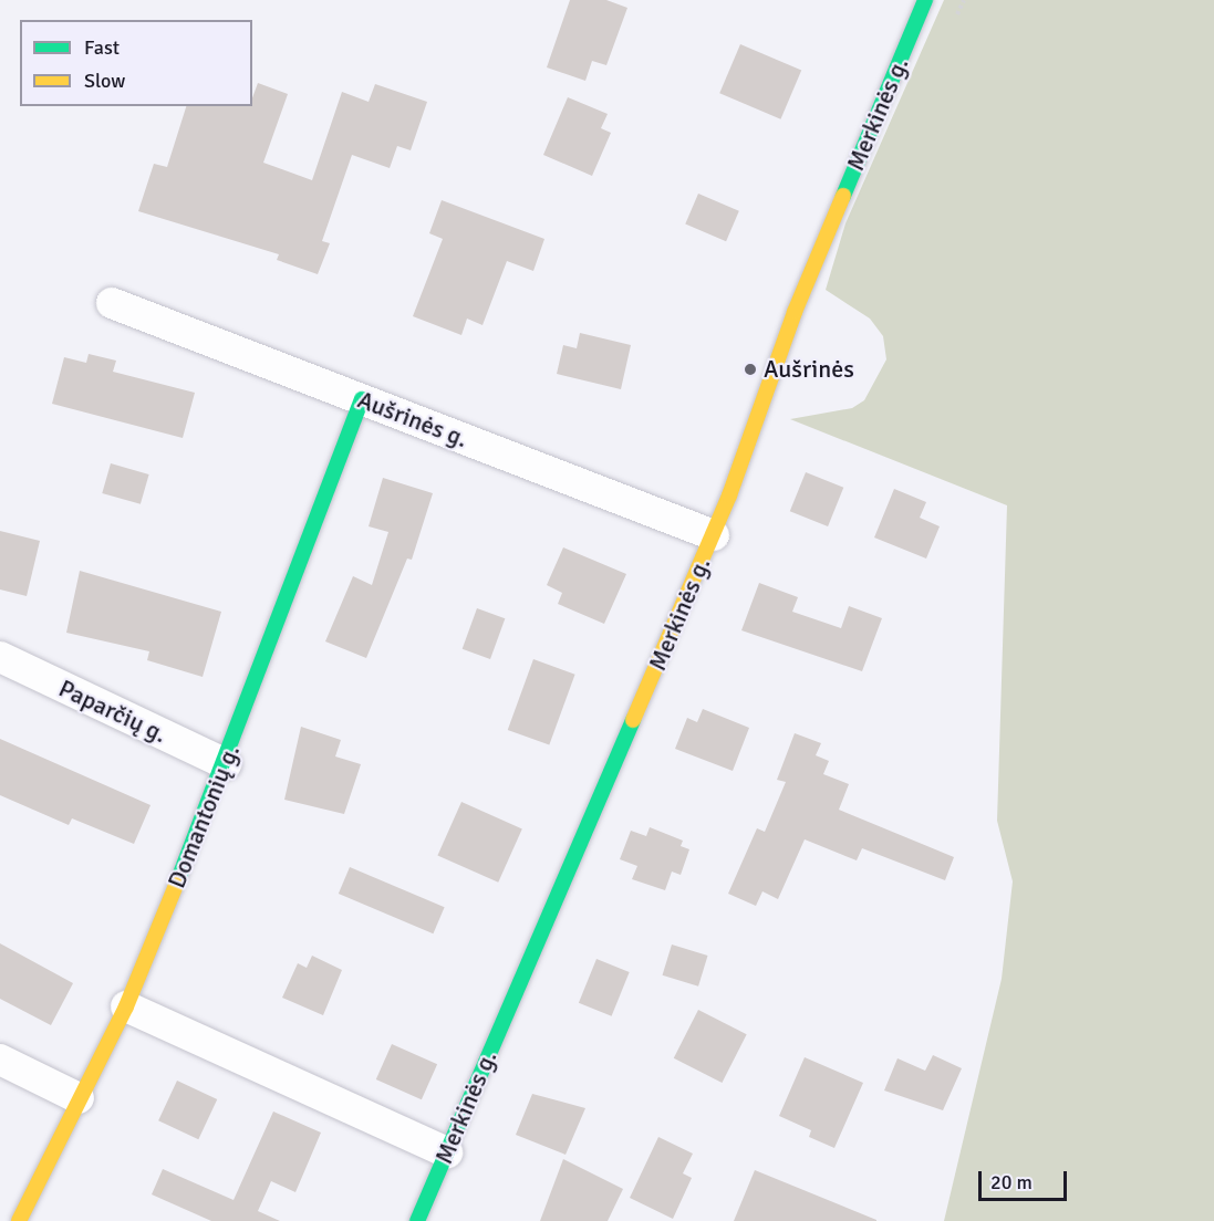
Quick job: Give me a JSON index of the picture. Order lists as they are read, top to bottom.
{
  "streets": {
    "street": [
      "Merkinės g.",
      "Aušrinės g.",
      "Paparčių g.",
      "Domantonių g."
    ]
  },
  "crossings": [
    ["Merkinės g.", "Aušrinės g."],
    ["Aušrinės g.", "Domantonių g."],
    ["Paparčių g.", "Domantonių g."]
  ],
  "places": ["Aušrinės"],
  "legend": ["Fast", "Slow"],
  "scale_bar": "20 m"
}
